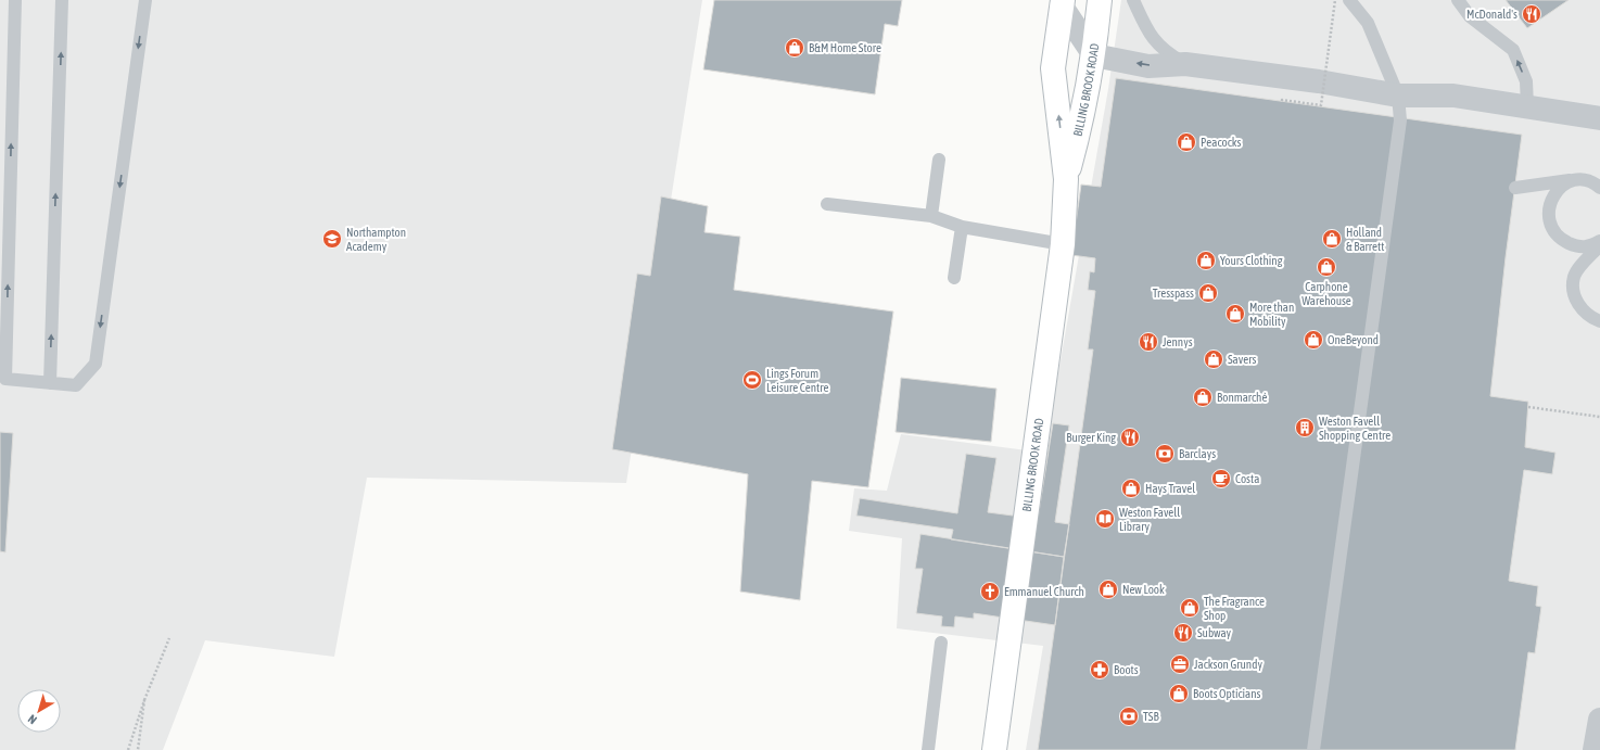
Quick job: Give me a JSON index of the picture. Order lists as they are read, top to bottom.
{
  "streets": {
    "street": ["BILLING BROOK ROAD"]
  },
  "places": {
    "restaurant": [
      "McDonald's",
      "Jennys",
      "Burger King",
      "Subway"
    ],
    "shop": [
      "B&M Home Store",
      "Peacocks",
      "Holland & Barrett",
      "Yours Clothing",
      "Carphone Warehouse",
      "Tresspass",
      "More than Mobility",
      "OneBeyond",
      "Savers",
      "Bonmarché",
      "Hays Travel",
      "New Look",
      "The Fragrance Shop",
      "Boots Opticians"
    ],
    "school or university": ["Northampton Academy"],
    "sports": ["Lings Forum Leisure Centre"],
    "building": ["Weston Favell Shopping Centre"],
    "bank": ["Barclays", "TSB"],
    "cafe": ["Costa"],
    "library": ["Weston Favell Library"],
    "church": ["Emmanuel Church"],
    "office": ["Jackson Grundy"],
    "pharmacy": ["Boots"]
  },
  "north": "bottom left"
}
